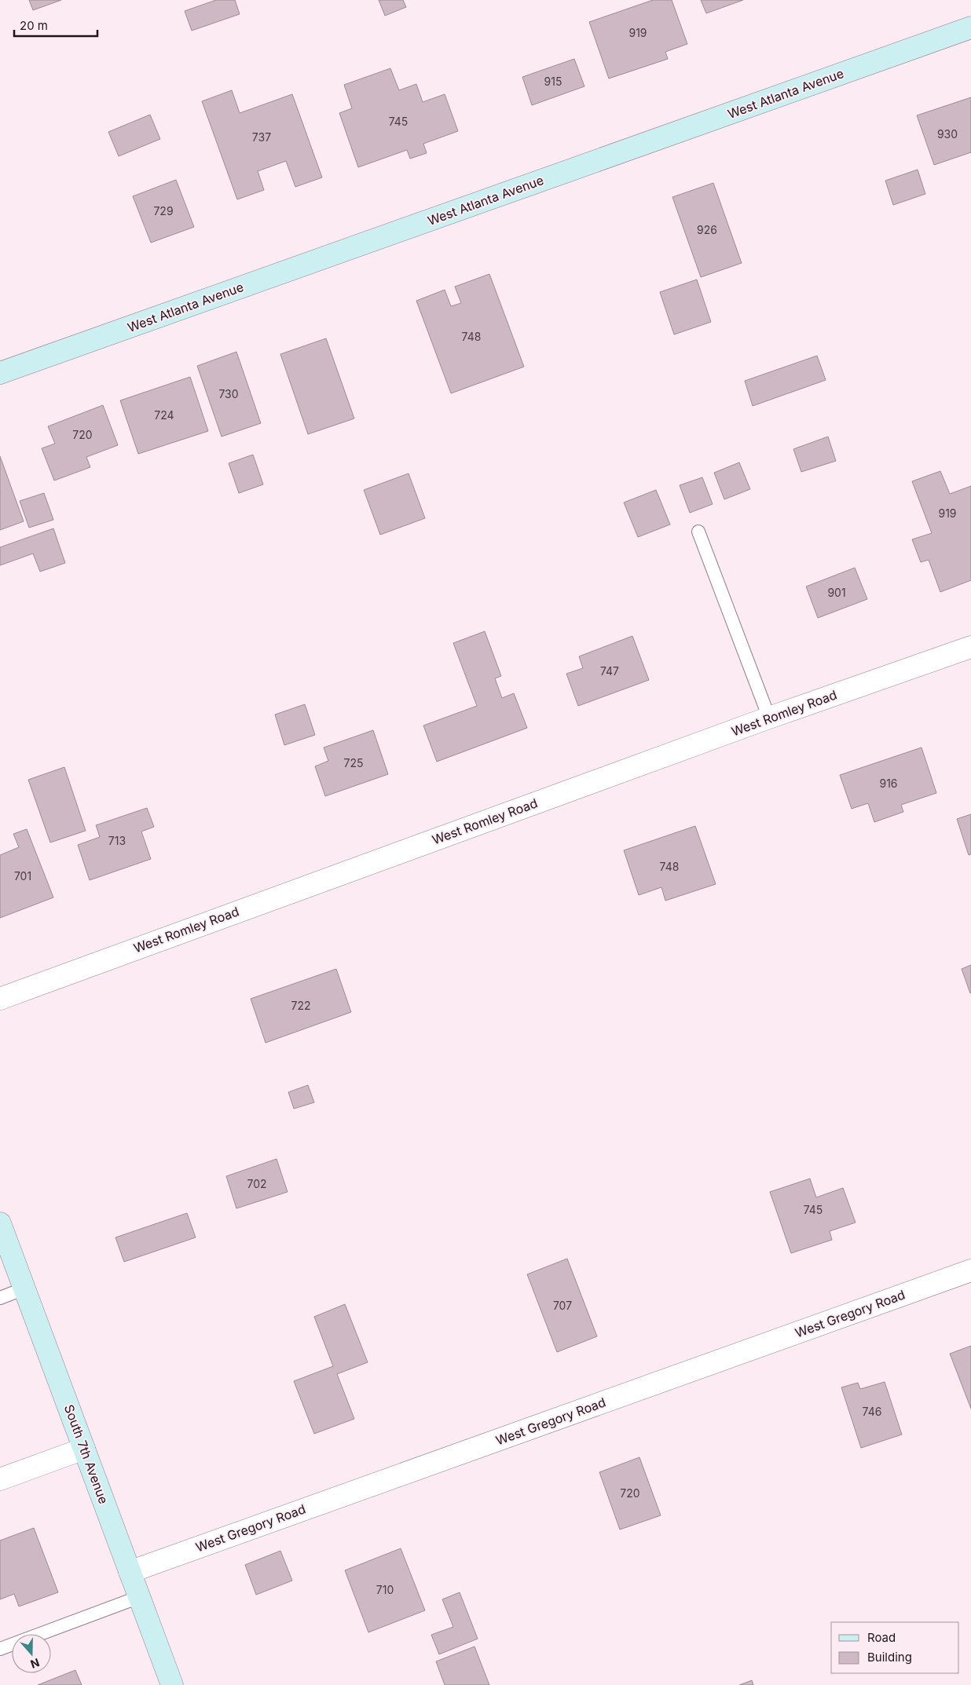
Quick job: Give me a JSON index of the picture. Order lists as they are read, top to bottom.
{
  "streets": {
    "street": [
      "West Atlanta Avenue",
      "West Romley Road",
      "West Gregory Road",
      "South 7th Avenue"
    ]
  },
  "crossings": [
    ["West Gregory Road", "South 7th Avenue"]
  ],
  "house_numbers": [
    "919",
    "915",
    "745",
    "930",
    "737",
    "729",
    "926",
    "748",
    "730",
    "724",
    "720",
    "919",
    "901",
    "747",
    "725",
    "916",
    "713",
    "748",
    "701",
    "722",
    "702",
    "745",
    "707",
    "746",
    "720",
    "710"
  ],
  "legend": ["Road", "Building"],
  "scale_bar": "20 m",
  "north": "bottom"
}
